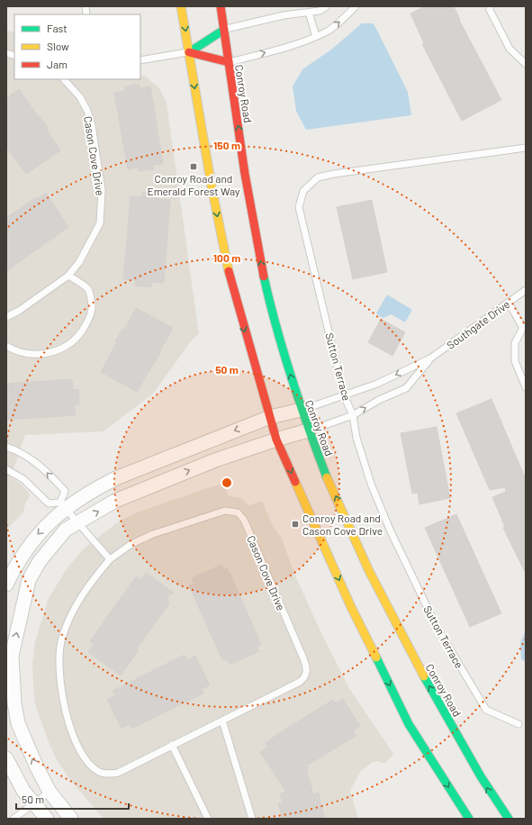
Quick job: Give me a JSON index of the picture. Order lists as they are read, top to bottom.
{
  "streets": {
    "main road": ["Conroy Road"],
    "lane": ["Cason Cove Drive", "Southgate Drive", "Sutton Terrace"]
  },
  "crossings": [
    ["Conroy Road", "Southgate Drive"],
    ["Southgate Drive", "Sutton Terrace"]
  ],
  "places": {
    "transit": ["Conroy Road and Emerald Forest Way", "Conroy Road and Cason Cove Drive"]
  },
  "legend": ["Fast", "Slow", "Jam"],
  "scale_bar": "50 m",
  "rings": ["150 m", "100 m", "50 m"]
}
